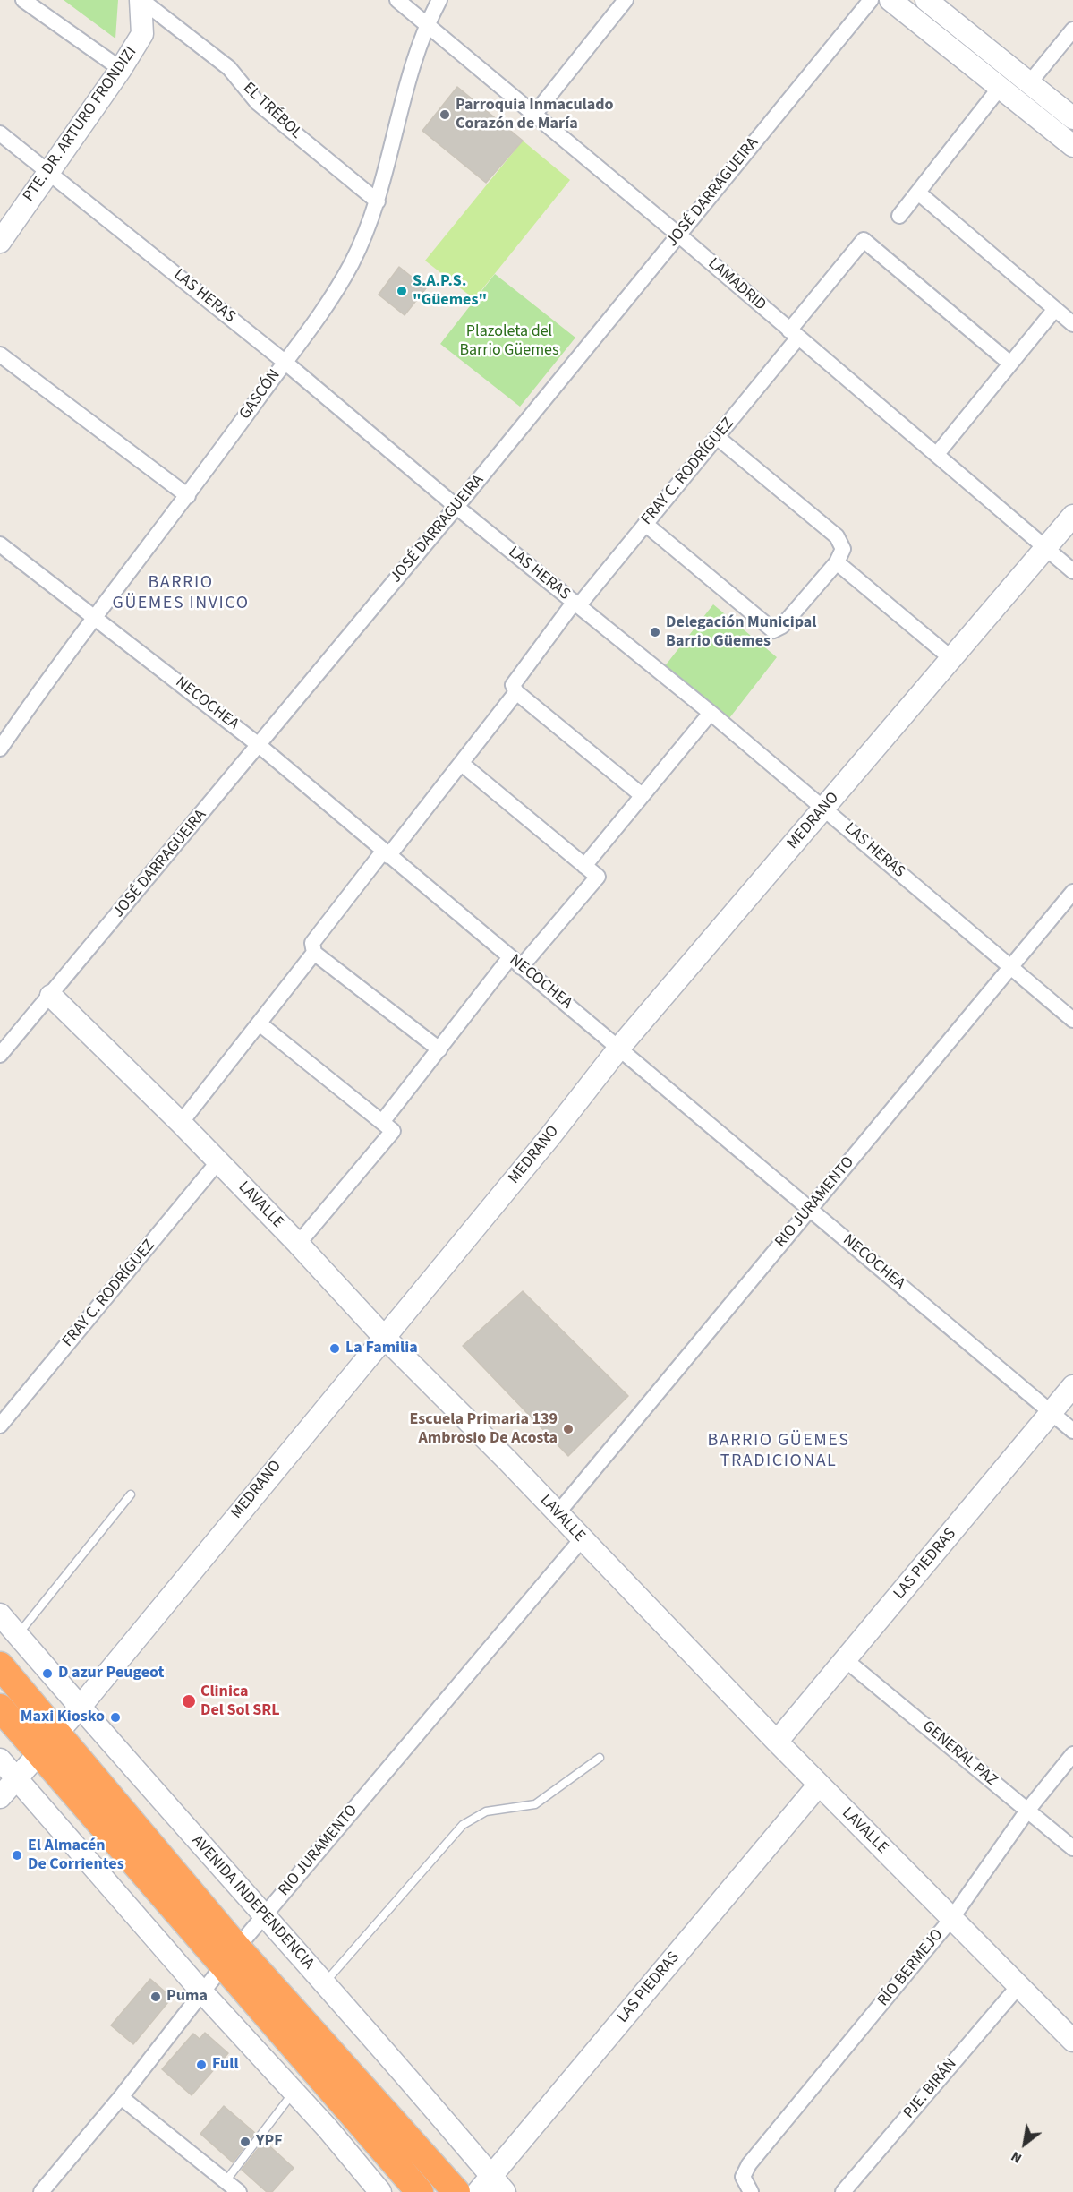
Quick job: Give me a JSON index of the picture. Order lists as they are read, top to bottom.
{
  "streets": {
    "street": [
      "EL TRÉBOL",
      "PTE. DR. ARTURO FRONDIZI",
      "JOSÉ DARRAGUEIRA",
      "LAMADRID",
      "LAS HERAS",
      "GASCÓN",
      "FRAY C. RODRÍGUEZ",
      "NECOCHEA",
      "MEDRANO",
      "RIO JURAMENTO",
      "LAVALLE",
      "LAS PIEDRAS",
      "GENERAL PAZ",
      "AVENIDA INDEPENDENCIA",
      "RÍO BERMEJO",
      "PJE. BIRÁN"
    ]
  },
  "crossings": [
    ["EL TRÉBOL", "PTE. DR. ARTURO FRONDIZI"],
    ["EL TRÉBOL", "GASCÓN"],
    ["PTE. DR. ARTURO FRONDIZI", "LAS HERAS"],
    ["JOSÉ DARRAGUEIRA", "LAMADRID"],
    ["JOSÉ DARRAGUEIRA", "LAS HERAS"],
    ["JOSÉ DARRAGUEIRA", "NECOCHEA"],
    ["JOSÉ DARRAGUEIRA", "LAVALLE"],
    ["LAMADRID", "GASCÓN"],
    ["LAMADRID", "FRAY C. RODRÍGUEZ"],
    ["LAMADRID", "MEDRANO"],
    ["LAS HERAS", "GASCÓN"],
    ["LAS HERAS", "FRAY C. RODRÍGUEZ"],
    ["LAS HERAS", "MEDRANO"],
    ["LAS HERAS", "RIO JURAMENTO"],
    ["GASCÓN", "NECOCHEA"],
    ["FRAY C. RODRÍGUEZ", "LAVALLE"],
    ["NECOCHEA", "MEDRANO"],
    ["NECOCHEA", "RIO JURAMENTO"],
    ["NECOCHEA", "LAS PIEDRAS"],
    ["MEDRANO", "LAVALLE"],
    ["MEDRANO", "AVENIDA INDEPENDENCIA"],
    ["RIO JURAMENTO", "LAVALLE"],
    ["RIO JURAMENTO", "AVENIDA INDEPENDENCIA"],
    ["LAVALLE", "LAS PIEDRAS"],
    ["LAVALLE", "RÍO BERMEJO"],
    ["LAVALLE", "PJE. BIRÁN"],
    ["LAS PIEDRAS", "GENERAL PAZ"],
    ["LAS PIEDRAS", "AVENIDA INDEPENDENCIA"],
    ["GENERAL PAZ", "RÍO BERMEJO"]
  ],
  "districts": ["BARRIO GÜEMES INVICO", "BARRIO GÜEMES TRADICIONAL"],
  "parks": ["Plazoleta del Barrio Güemes"],
  "places": [
    "Parroquia Inmaculado Corazón de María",
    "S.A.P.S. \"Güemes\"",
    "Delegación Municipal Barrio Güemes",
    "La Familia",
    "Escuela Primaria 139 Ambrosio De Acosta",
    "D azur Peugeot",
    "Clinica Del Sol SRL",
    "Maxi Kiosko",
    "El Almacén De Corrientes",
    "Puma",
    "Full",
    "YPF"
  ],
  "north": "bottom left"
}
